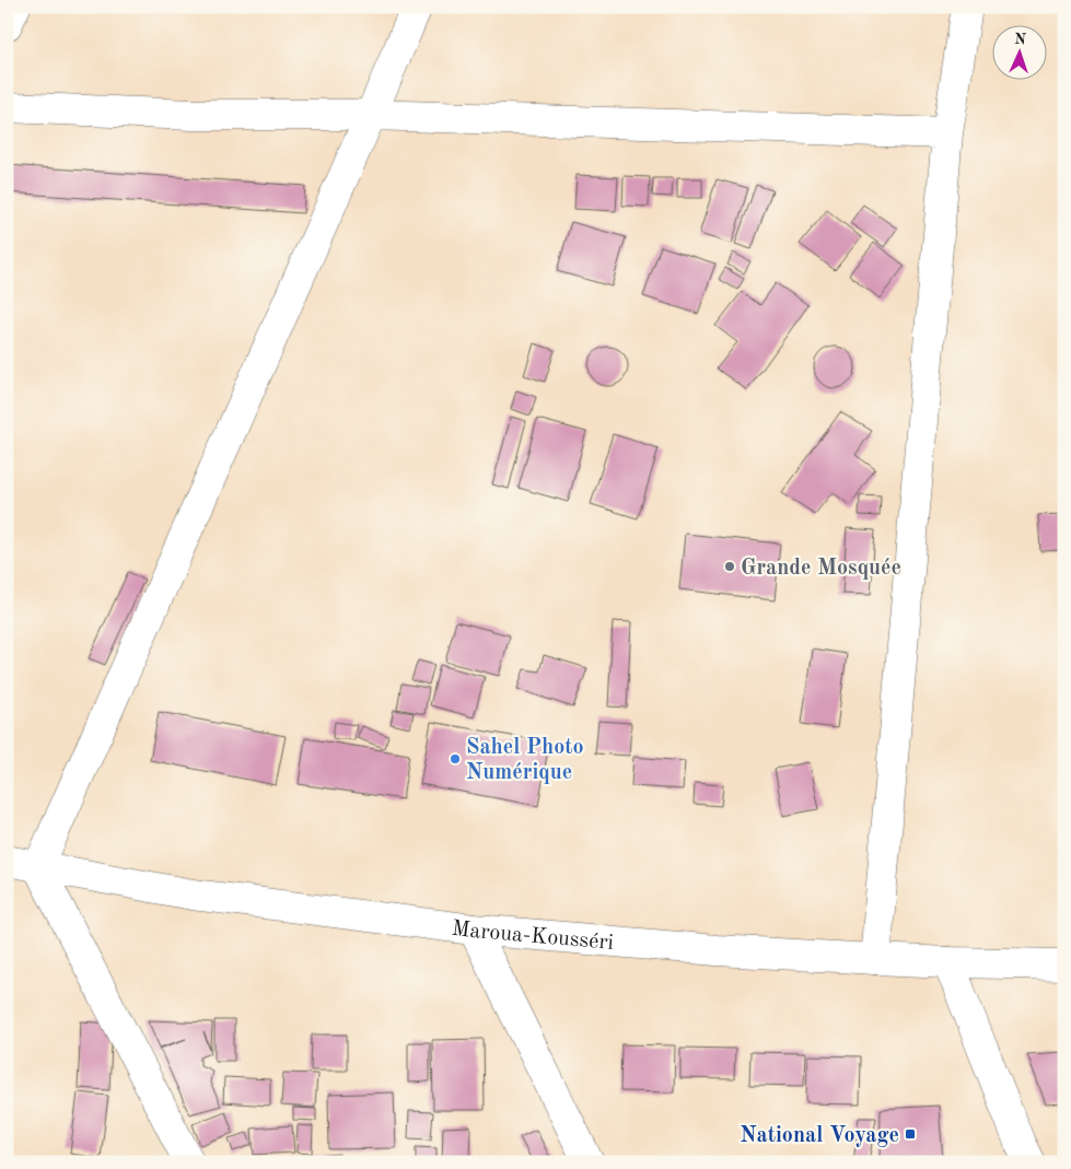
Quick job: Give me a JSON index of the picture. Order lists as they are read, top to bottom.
{
  "streets": {
    "main road": ["Maroua-Kousséri"]
  },
  "places": {
    "other": ["Grande Mosquée", "Sahel Photo Numérique"],
    "transit": ["National Voyage"]
  },
  "north": "top"
}
